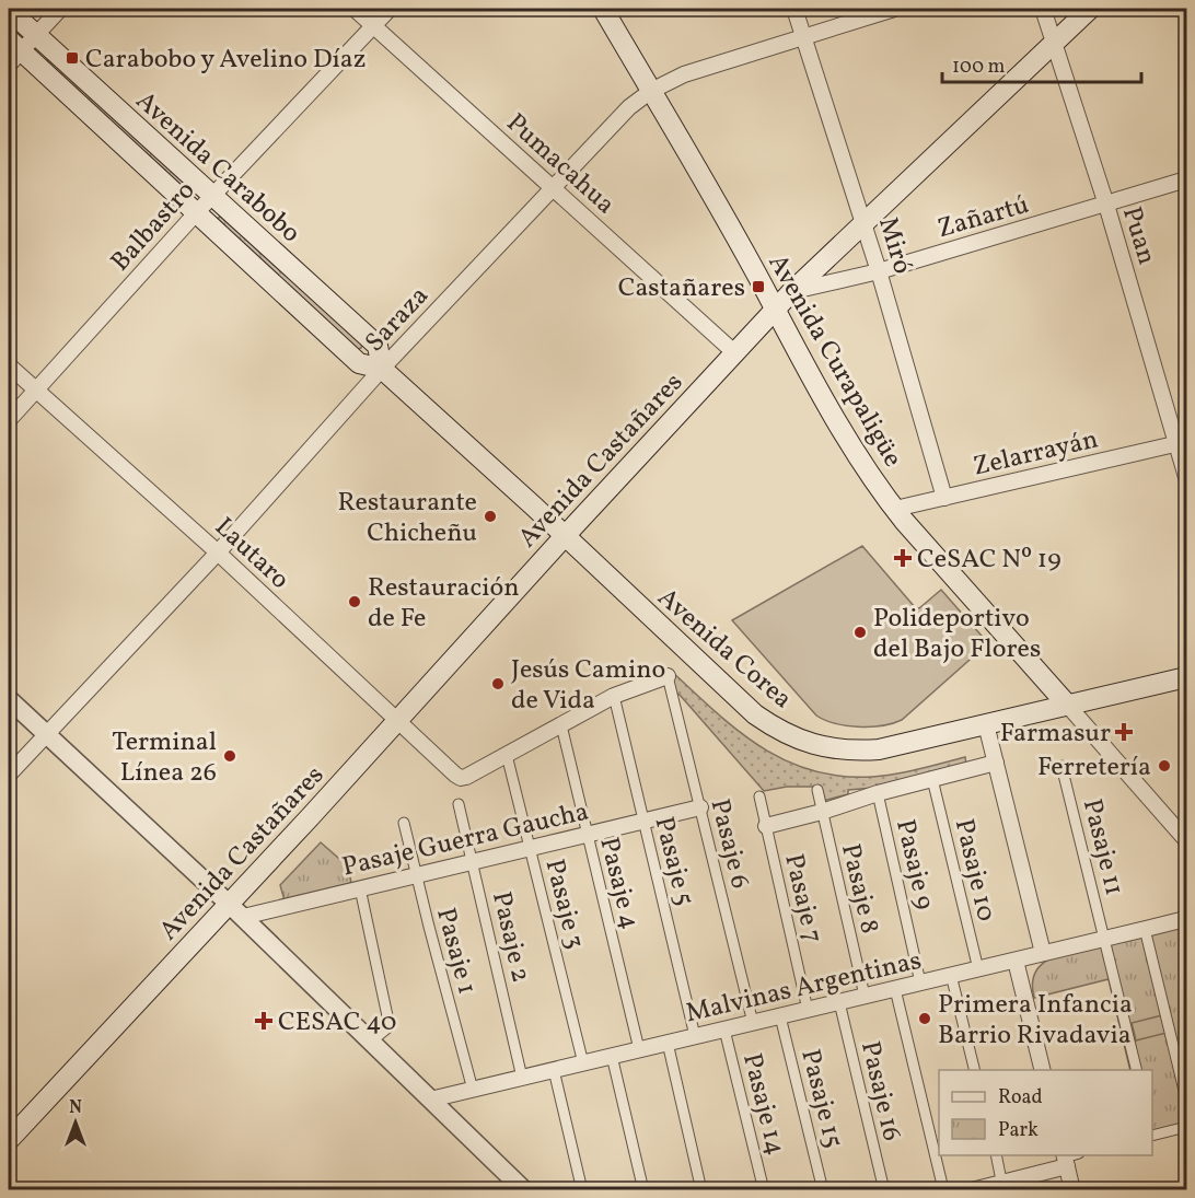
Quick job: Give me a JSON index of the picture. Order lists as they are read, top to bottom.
{
  "streets": {
    "main road": [
      "Avenida Carabobo",
      "Avenida Curapaligüe",
      "Avenida Castañares",
      "Avenida Corea"
    ],
    "street": [
      "Pumacahua",
      "Zañartú",
      "Balbastro",
      "Puan",
      "Miró",
      "Saraza",
      "Zelarrayán",
      "Lautaro",
      "Pasaje Guerra Gaucha",
      "Pasaje 6",
      "Pasaje 11",
      "Pasaje 5",
      "Pasaje 9",
      "Pasaje 10",
      "Pasaje 4",
      "Pasaje 8",
      "Pasaje 7",
      "Pasaje 3",
      "Pasaje 2",
      "Pasaje 1",
      "Malvinas Argentinas",
      "Pasaje 16",
      "Pasaje 15",
      "Pasaje 14"
    ]
  },
  "crossings": [
    ["Pumacahua", "Balbastro"],
    ["Pumacahua", "Saraza"],
    ["Pumacahua", "Avenida Castañares"],
    ["Avenida Carabobo", "Balbastro"],
    ["Avenida Carabobo", "Saraza"],
    ["Avenida Carabobo", "Avenida Castañares"],
    ["Avenida Carabobo", "Avenida Corea"],
    ["Zañartú", "Puan"],
    ["Zañartú", "Miró"],
    ["Zañartú", "Avenida Castañares"],
    ["Balbastro", "Lautaro"],
    ["Puan", "Zelarrayán"],
    ["Puan", "Avenida Castañares"],
    ["Miró", "Saraza"],
    ["Miró", "Zelarrayán"],
    ["Miró", "Avenida Castañares"],
    ["Saraza", "Avenida Curapaligüe"],
    ["Saraza", "Lautaro"],
    ["Avenida Curapaligüe", "Zelarrayán"],
    ["Avenida Curapaligüe", "Avenida Castañares"],
    ["Avenida Curapaligüe", "Avenida Corea"],
    ["Avenida Castañares", "Lautaro"],
    ["Avenida Castañares", "Avenida Corea"],
    ["Avenida Castañares", "Pasaje Guerra Gaucha"],
    ["Lautaro", "Pasaje 3"],
    ["Pasaje Guerra Gaucha", "Pasaje 6"],
    ["Pasaje Guerra Gaucha", "Pasaje 5"],
    ["Pasaje Guerra Gaucha", "Pasaje 4"],
    ["Pasaje Guerra Gaucha", "Pasaje 3"],
    ["Pasaje Guerra Gaucha", "Pasaje 2"],
    ["Pasaje Guerra Gaucha", "Pasaje 1"],
    ["Pasaje 6", "Malvinas Argentinas"],
    ["Pasaje 11", "Malvinas Argentinas"],
    ["Pasaje 5", "Malvinas Argentinas"],
    ["Pasaje 9", "Malvinas Argentinas"],
    ["Pasaje 10", "Malvinas Argentinas"],
    ["Pasaje 4", "Malvinas Argentinas"],
    ["Pasaje 8", "Malvinas Argentinas"],
    ["Pasaje 7", "Malvinas Argentinas"],
    ["Pasaje 3", "Malvinas Argentinas"],
    ["Pasaje 2", "Malvinas Argentinas"],
    ["Pasaje 1", "Malvinas Argentinas"],
    ["Malvinas Argentinas", "Pasaje 16"],
    ["Malvinas Argentinas", "Pasaje 15"],
    ["Malvinas Argentinas", "Pasaje 14"]
  ],
  "places": {
    "transit": ["Carabobo y Avelino Díaz", "Castañares"],
    "other": [
      "Restaurante Chicheñu",
      "Restauración de Fe",
      "Polideportivo del Bajo Flores",
      "Jesús Camino de Vida",
      "Terminal Línea 26",
      "Ferretería",
      "Primera Infancia Barrio Rivadavia"
    ],
    "health": ["CeSAC Nº 19", "Farmasur", "CESAC 40"]
  },
  "legend": ["Road", "Park"],
  "scale_bar": "100 m",
  "north": "top"
}
